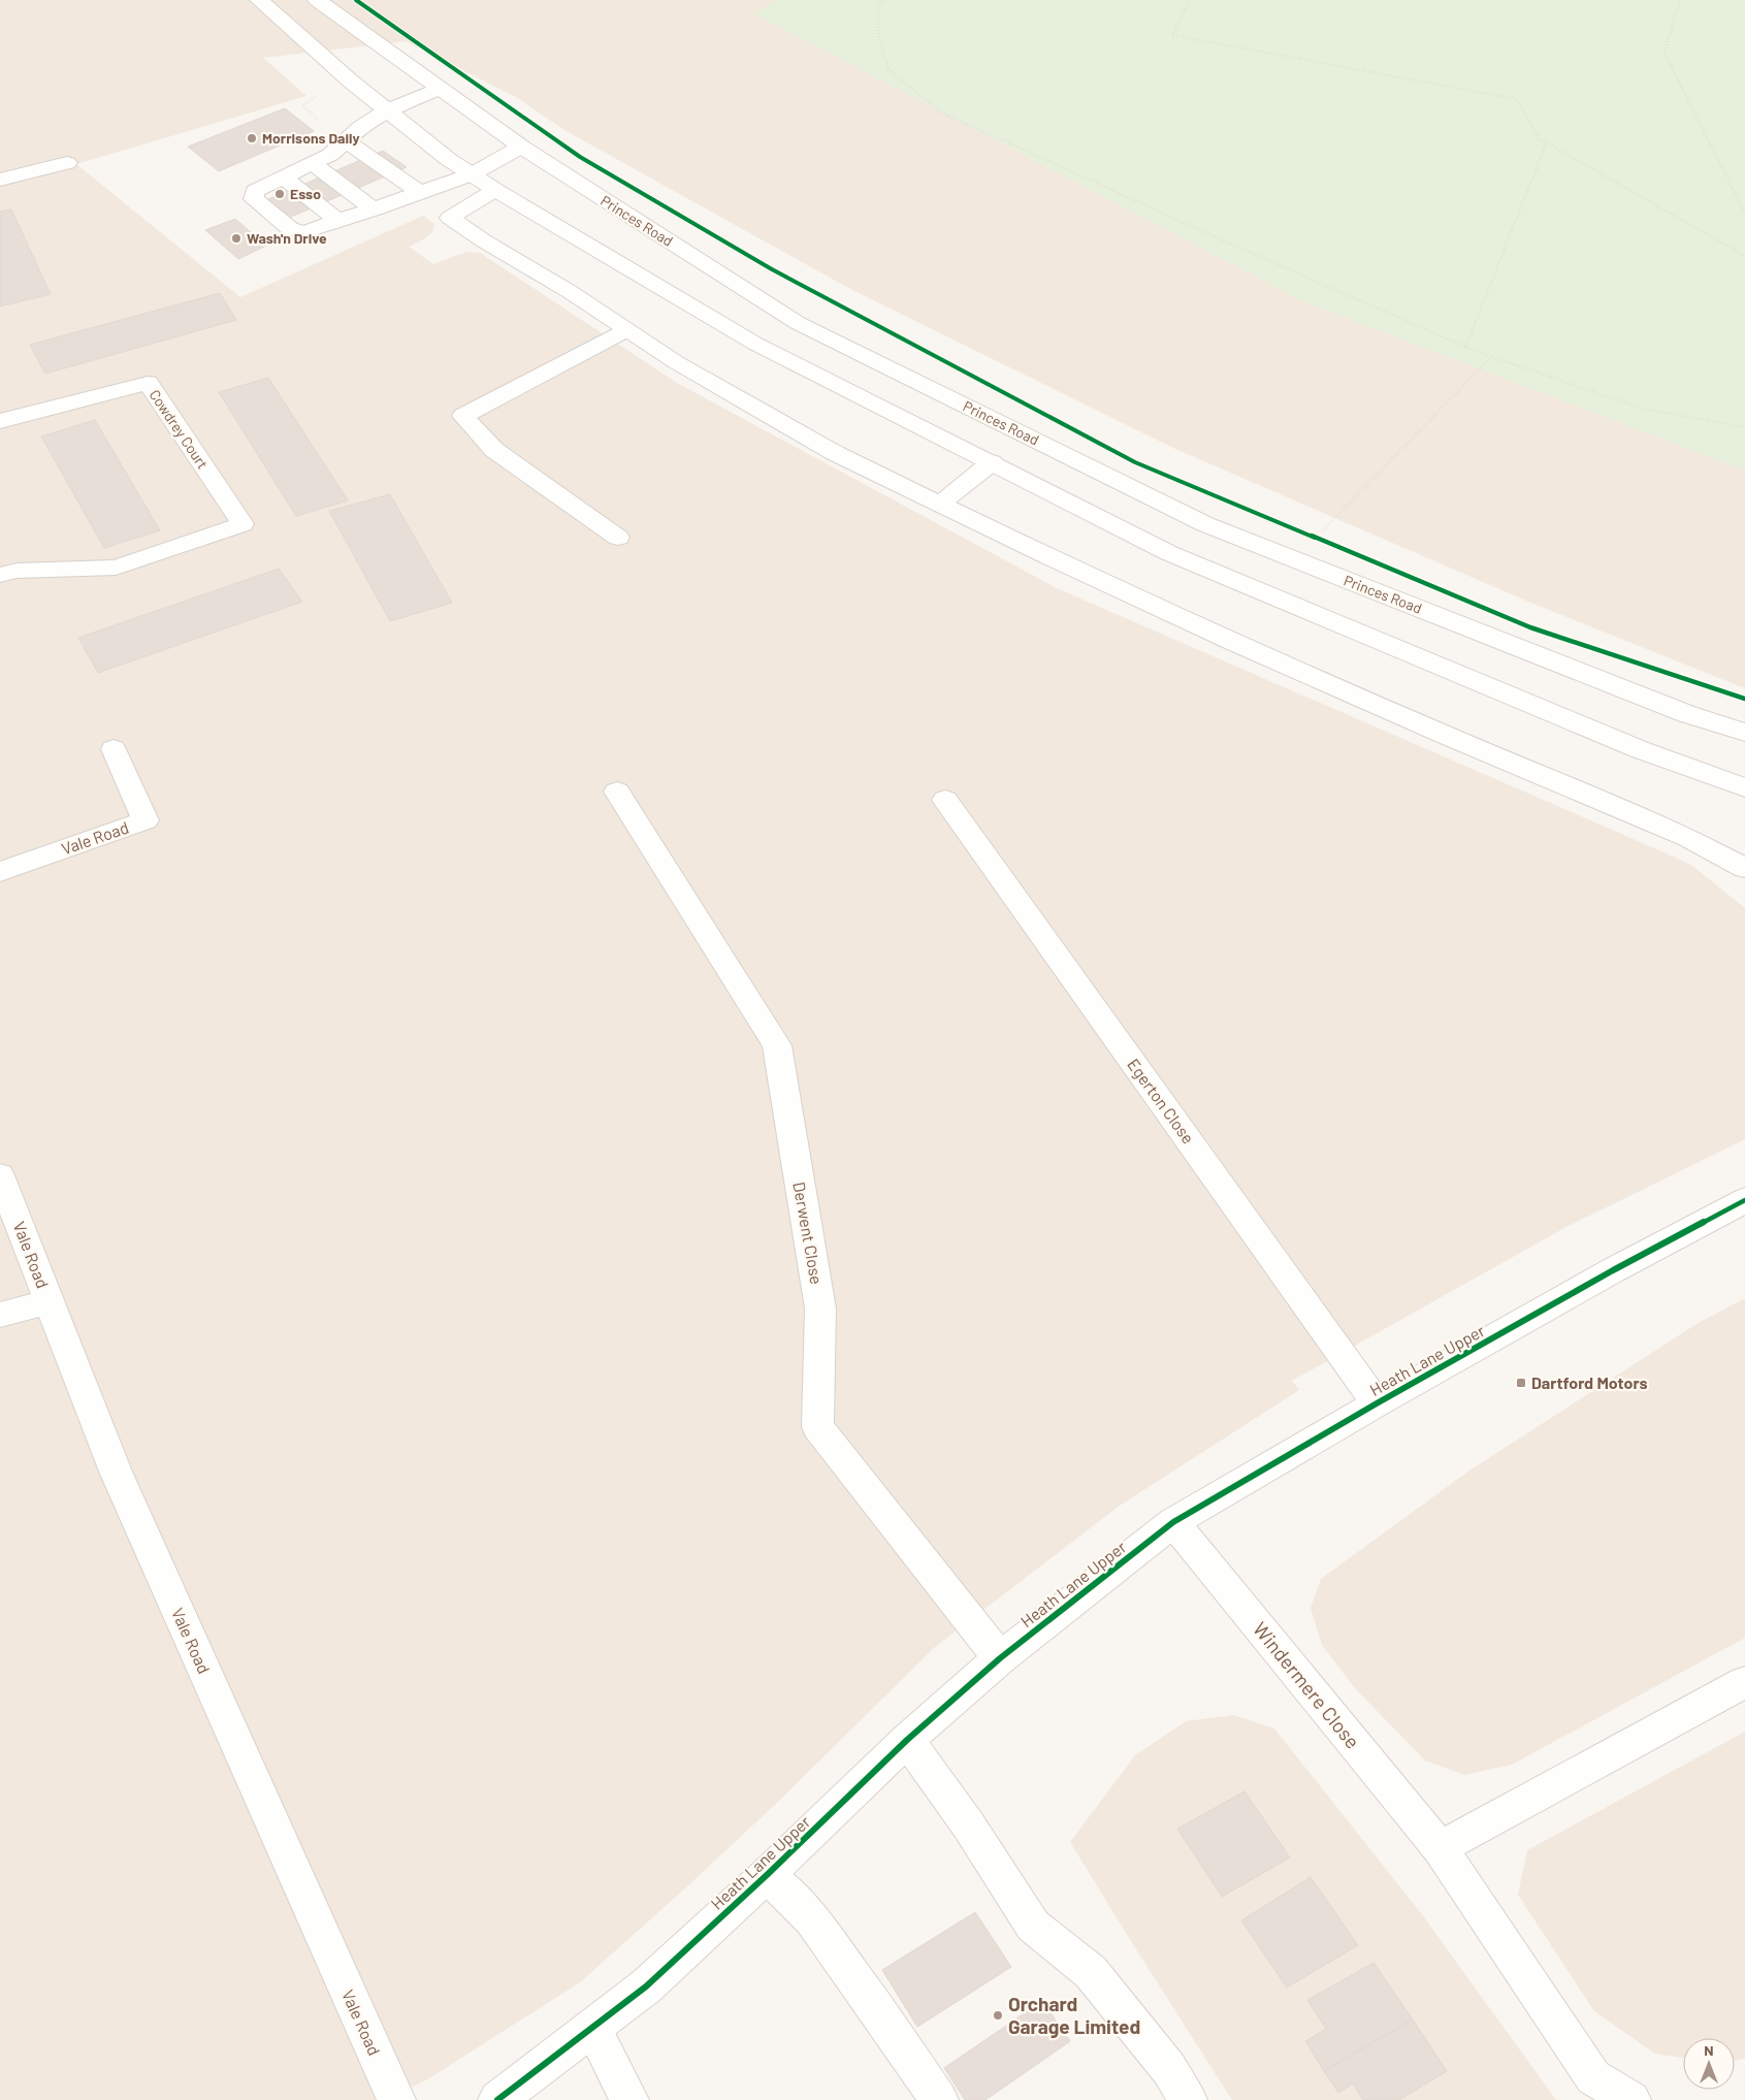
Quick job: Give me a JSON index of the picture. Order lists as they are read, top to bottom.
{
  "streets": {
    "street": [
      "Princes Road",
      "Cowdrey Court",
      "Vale Road",
      "Egerton Close",
      "Derwent Close",
      "Heath Lane Upper",
      "Windermere Close"
    ]
  },
  "crossings": [
    ["Egerton Close", "Heath Lane Upper"],
    ["Derwent Close", "Heath Lane Upper"],
    ["Heath Lane Upper", "Windermere Close"]
  ],
  "places": {
    "other": [
      "Morrisons Daily",
      "Esso",
      "Wash'n Drive",
      "Orchard Garage Limited"
    ],
    "transit": ["Dartford Motors"]
  },
  "north": "top"
}
